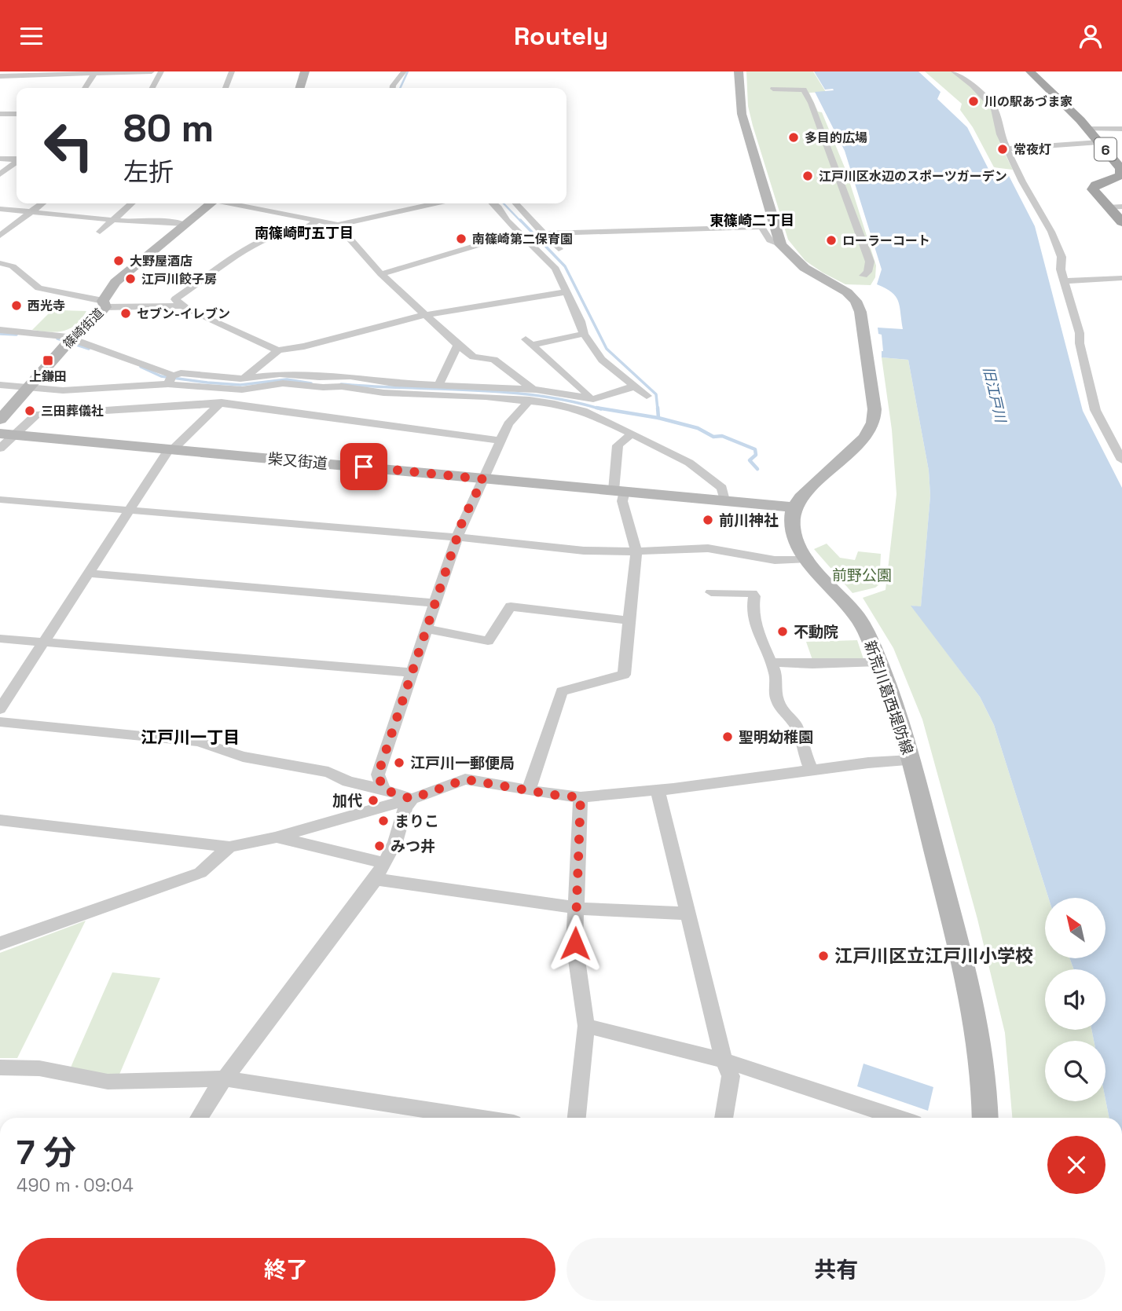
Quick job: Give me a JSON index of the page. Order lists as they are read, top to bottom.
{
  "streets": {
    "main road": [
      "6",
      "篠崎街道",
      "柴又街道",
      "新荒川葛西堤防線"
    ]
  },
  "crossings": [
    ["柴又街道", "新荒川葛西堤防線"]
  ],
  "districts": ["東篠崎二丁目", "南篠崎町五丁目", "江戸川一丁目"],
  "water": ["旧江戸川"],
  "parks": ["前野公園"],
  "places": {
    "other": [
      "川の駅あづま家",
      "多目的広場",
      "常夜灯",
      "江戸川区水辺のスポーツガーデン",
      "南篠崎第二保育園",
      "ローラーコート",
      "大野屋酒店",
      "江戸川餃子房",
      "西光寺",
      "セブン-イレブン",
      "三田葬儀社",
      "前川神社",
      "不動院",
      "聖明幼稚園",
      "江戸川一郵便局",
      "加代",
      "まりこ",
      "みつ井",
      "江戸川区立江戸川小学校"
    ],
    "transit": ["上鎌田"]
  },
  "north": "top left",
  "page": {
    "header": "Routely",
    "turn": ["80 m", "左折"],
    "heading": ["7 分", "490 m · 09:04"],
    "buttons": ["終了", "共有"]
  }
}
